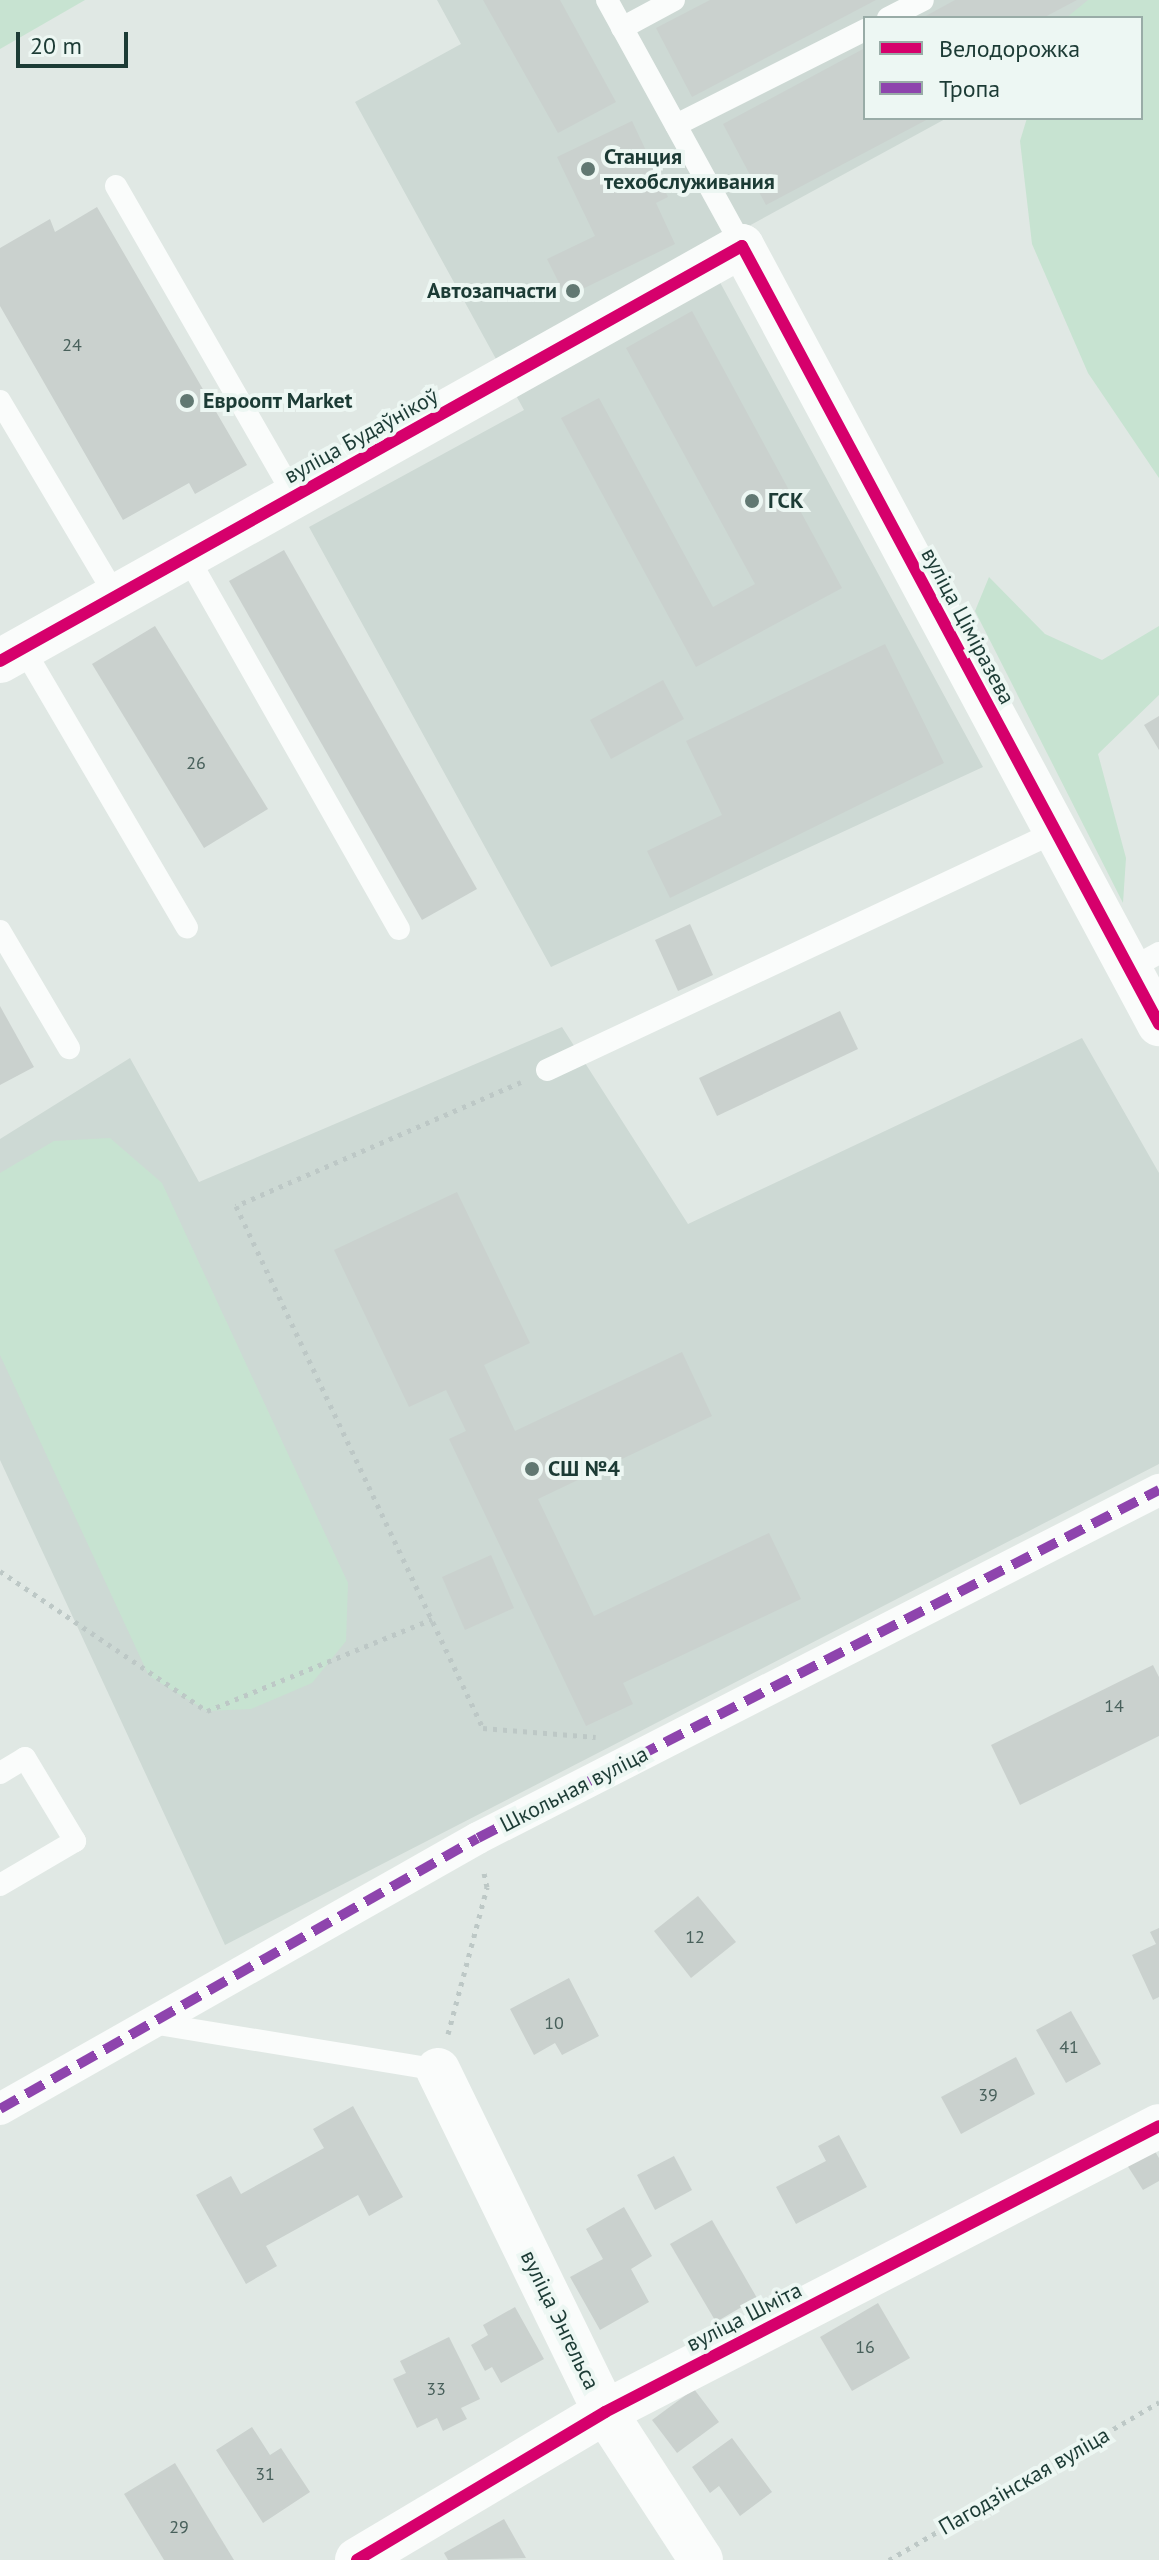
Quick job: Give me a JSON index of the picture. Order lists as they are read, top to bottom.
{
  "streets": {
    "street": [
      "вуліца Будаўнікоў",
      "вуліца Ціміразева",
      "Школьная вуліца",
      "вуліца Шміта",
      "вуліца Энгельса"
    ],
    "path": ["Пагодзінская вуліца"]
  },
  "crossings": [
    ["вуліца Будаўнікоў", "вуліца Ціміразева"],
    ["вуліца Шміта", "вуліца Энгельса"]
  ],
  "places": [
    "Станция техобслуживания",
    "Автозапчасти",
    "Евроопт Market",
    "ГСК",
    "СШ №4"
  ],
  "house_numbers": [
    "24",
    "26",
    "14",
    "12",
    "10",
    "41",
    "39",
    "16",
    "33",
    "31",
    "29"
  ],
  "legend": ["Велодорожка", "Тропа"],
  "scale_bar": "20 m"
}
